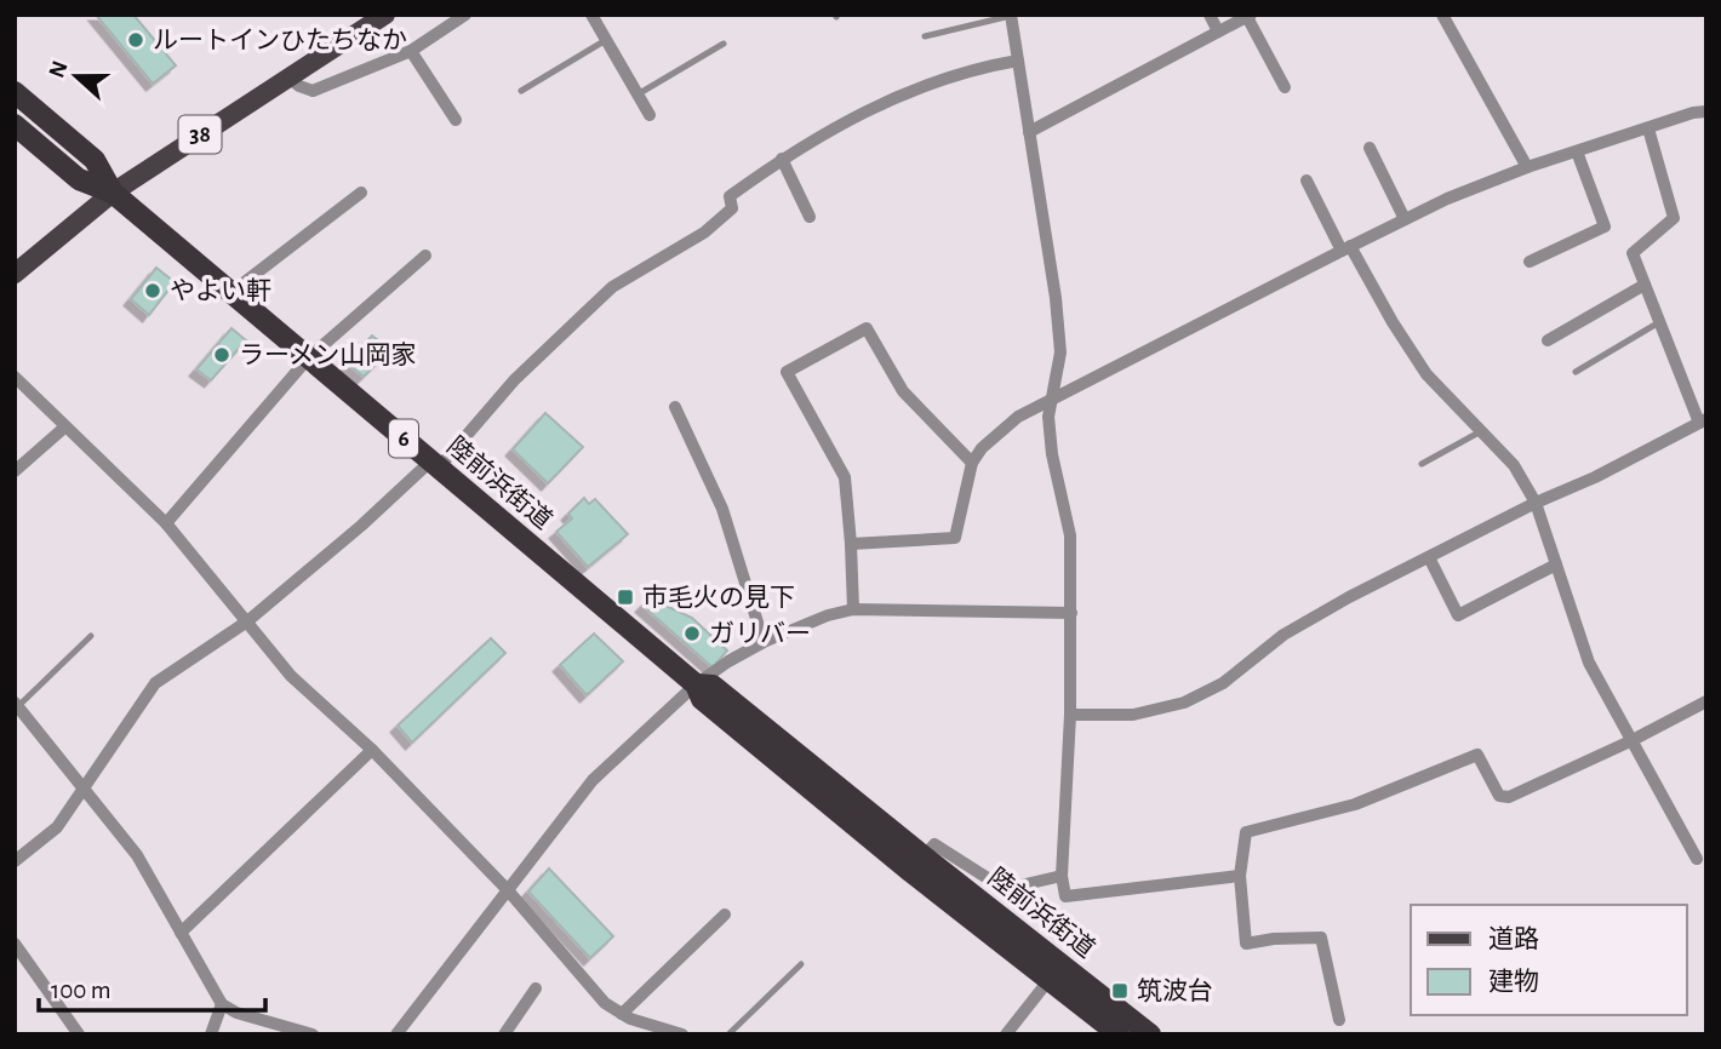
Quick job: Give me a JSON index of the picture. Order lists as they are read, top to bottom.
{
  "streets": {
    "highway": ["6", "陸前浜街道"],
    "main road": ["38"]
  },
  "crossings": [
    ["38", "陸前浜街道"]
  ],
  "places": {
    "other": [
      "ルートインひたちなか",
      "やよい軒",
      "ラーメン山岡家",
      "ガリバー"
    ],
    "transit": ["市毛火の見下", "筑波台"]
  },
  "legend": ["道路", "建物"],
  "scale_bar": "100 m",
  "north": "left"
}
